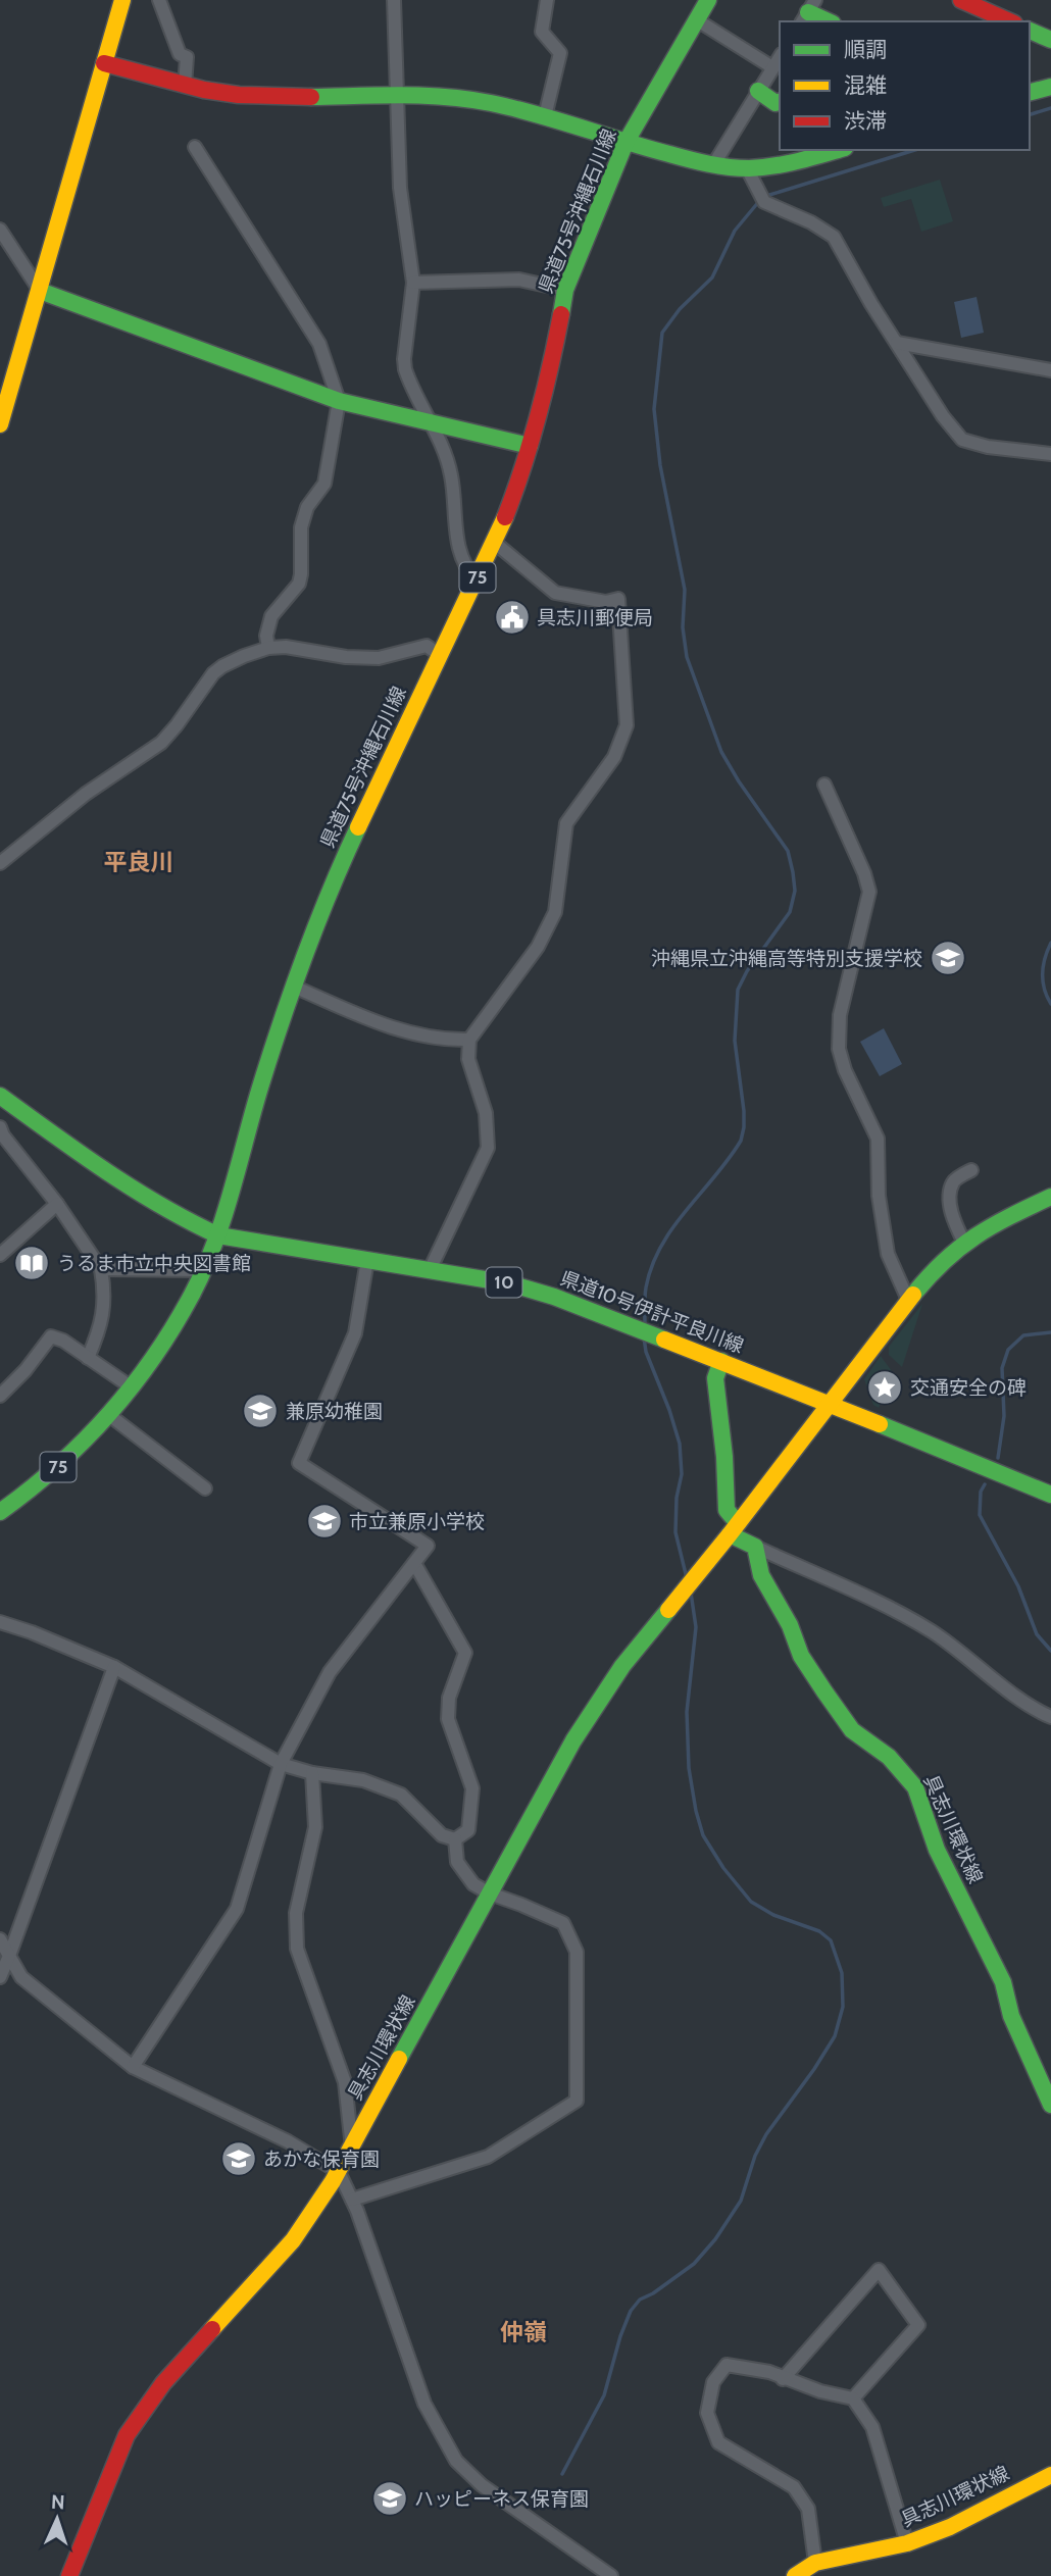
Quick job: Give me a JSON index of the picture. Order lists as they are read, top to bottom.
{
  "streets": {
    "main road": [
      "県道75号沖縄石川線",
      "75",
      "10",
      "県道10号伊計平良川線",
      "具志川環状線"
    ]
  },
  "crossings": [
    ["県道75号沖縄石川線", "県道10号伊計平良川線"],
    ["県道10号伊計平良川線", "具志川環状線"]
  ],
  "districts": ["平良川", "仲嶺"],
  "places": {
    "public building": ["具志川郵便局"],
    "school or university": [
      "沖縄県立沖縄高等特別支援学校",
      "兼原幼稚園",
      "市立兼原小学校",
      "あかな保育園",
      "ハッピーネス保育園"
    ],
    "library": ["うるま市立中央図書館"],
    "place": ["交通安全の碑"]
  },
  "legend": ["順調", "混雑", "渋滞"],
  "north": "top"
}
